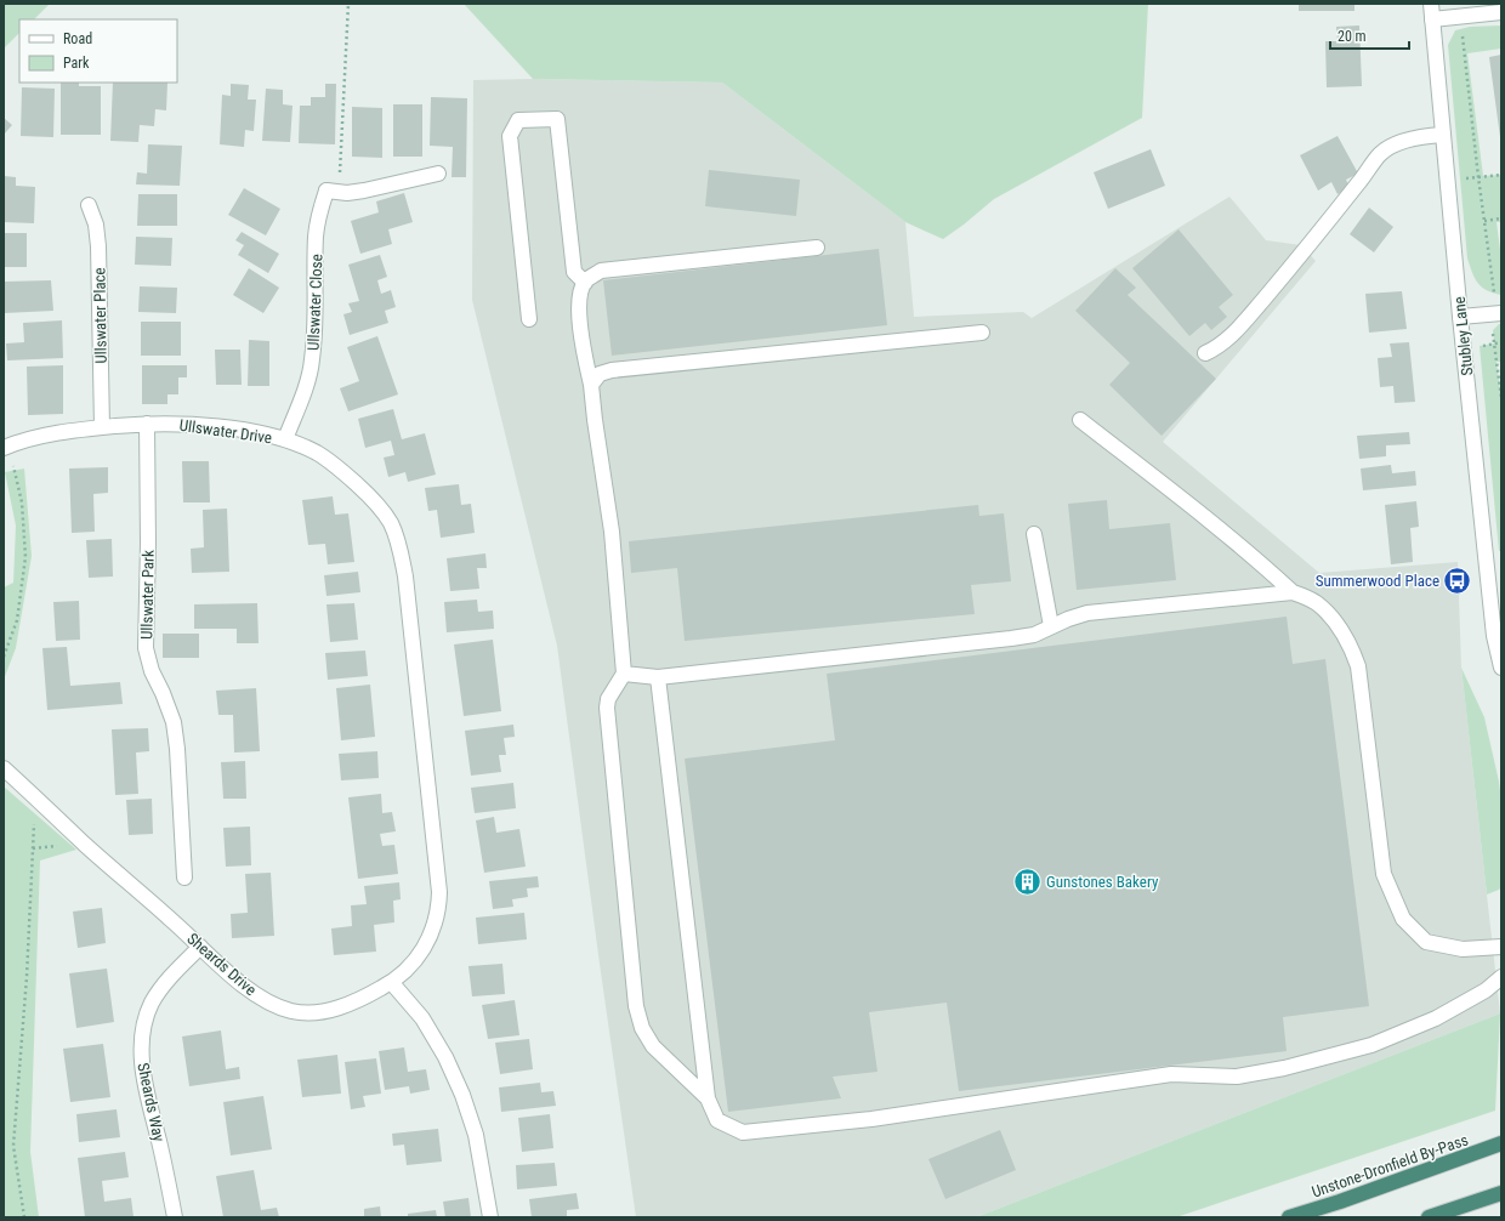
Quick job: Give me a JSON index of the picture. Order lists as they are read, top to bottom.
{
  "streets": {
    "highway": ["Unstone-Dronfield By-Pass"],
    "street": [
      "Ullswater Close",
      "Ullswater Place",
      "Stubley Lane",
      "Ullswater Drive",
      "Ullswater Park",
      "Sheards Drive",
      "Sheards Way"
    ]
  },
  "crossings": [
    ["Ullswater Close", "Ullswater Drive"],
    ["Ullswater Place", "Ullswater Drive"],
    ["Ullswater Drive", "Ullswater Park"],
    ["Ullswater Drive", "Sheards Drive"],
    ["Sheards Drive", "Sheards Way"]
  ],
  "places": {
    "bus stop": ["Summerwood Place"],
    "building": ["Gunstones Bakery"]
  },
  "legend": ["Road", "Park"],
  "scale_bar": "20 m"
}
